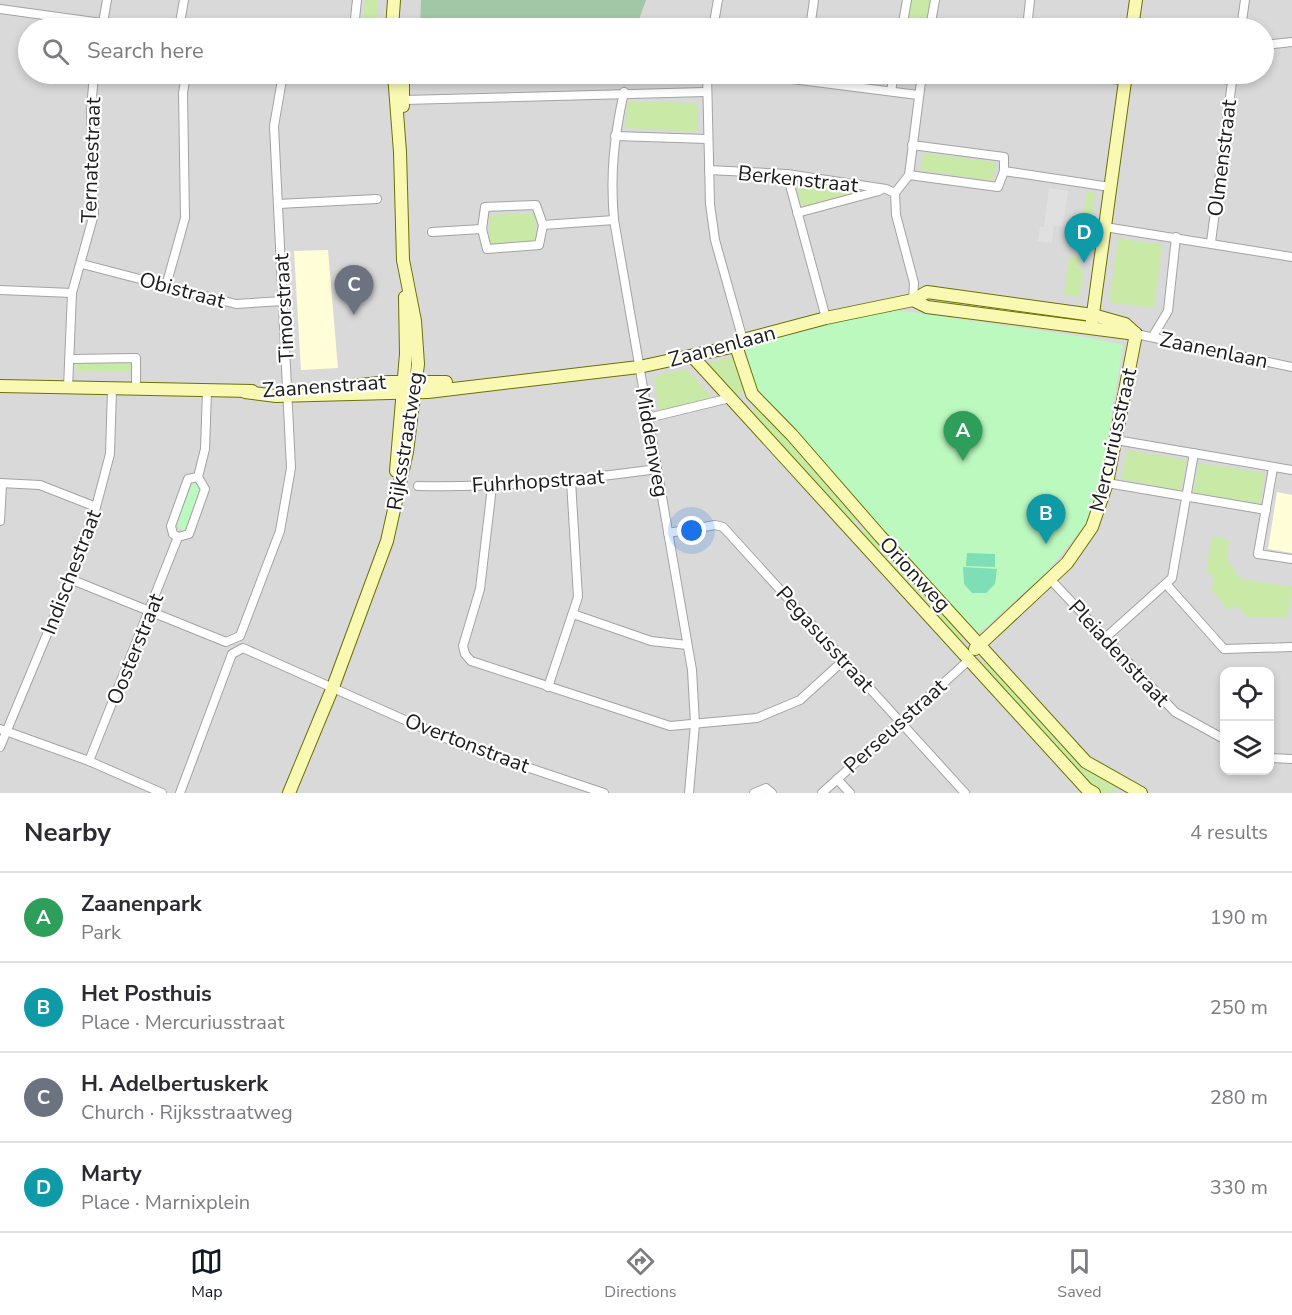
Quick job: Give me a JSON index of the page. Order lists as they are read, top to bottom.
{
  "streets": {
    "street": [
      "Olmenstraat",
      "Ternatestraat",
      "Berkenstraat",
      "Obistraat",
      "Timorstraat",
      "Zaanenlaan",
      "Zaanenstraat",
      "Mercuriusstraat",
      "Rijksstraatweg",
      "Middenweg",
      "Fuhrhopstraat",
      "Indischestraat",
      "Orionweg",
      "Pegasusstraat",
      "Oosterstraat",
      "Pleiadenstraat",
      "Perseusstraat",
      "Overtonstraat"
    ]
  },
  "crossings": [
    ["Ternatestraat", "Obistraat"],
    ["Ternatestraat", "Zaanenstraat"],
    ["Obistraat", "Timorstraat"],
    ["Timorstraat", "Zaanenstraat"],
    ["Timorstraat", "Oosterstraat"],
    ["Zaanenlaan", "Zaanenstraat"],
    ["Zaanenlaan", "Mercuriusstraat"],
    ["Zaanenlaan", "Rijksstraatweg"],
    ["Zaanenlaan", "Middenweg"],
    ["Zaanenlaan", "Orionweg"],
    ["Zaanenstraat", "Rijksstraatweg"],
    ["Zaanenstraat", "Indischestraat"],
    ["Zaanenstraat", "Oosterstraat"],
    ["Mercuriusstraat", "Orionweg"],
    ["Mercuriusstraat", "Pleiadenstraat"],
    ["Mercuriusstraat", "Perseusstraat"],
    ["Rijksstraatweg", "Overtonstraat"],
    ["Middenweg", "Fuhrhopstraat"],
    ["Middenweg", "Pegasusstraat"],
    ["Orionweg", "Perseusstraat"],
    ["Pegasusstraat", "Perseusstraat"]
  ],
  "page": {
    "search": "Search here",
    "pins": [
      "D",
      "C",
      "A",
      "B"
    ],
    "heading": ["Nearby", "4 results"],
    "list": [
      {
        "mark": "A",
        "name": "Zaanenpark",
        "note": "Park",
        "value": "190 m"
      },
      {
        "mark": "B",
        "name": "Het Posthuis",
        "note": "Place · Mercuriusstraat",
        "value": "250 m"
      },
      {
        "mark": "C",
        "name": "H. Adelbertuskerk",
        "note": "Church · Rijksstraatweg",
        "value": "280 m"
      },
      {
        "mark": "D",
        "name": "Marty",
        "note": "Place · Marnixplein",
        "value": "330 m"
      }
    ],
    "nav": ["Map", "Directions", "Saved"]
  }
}
